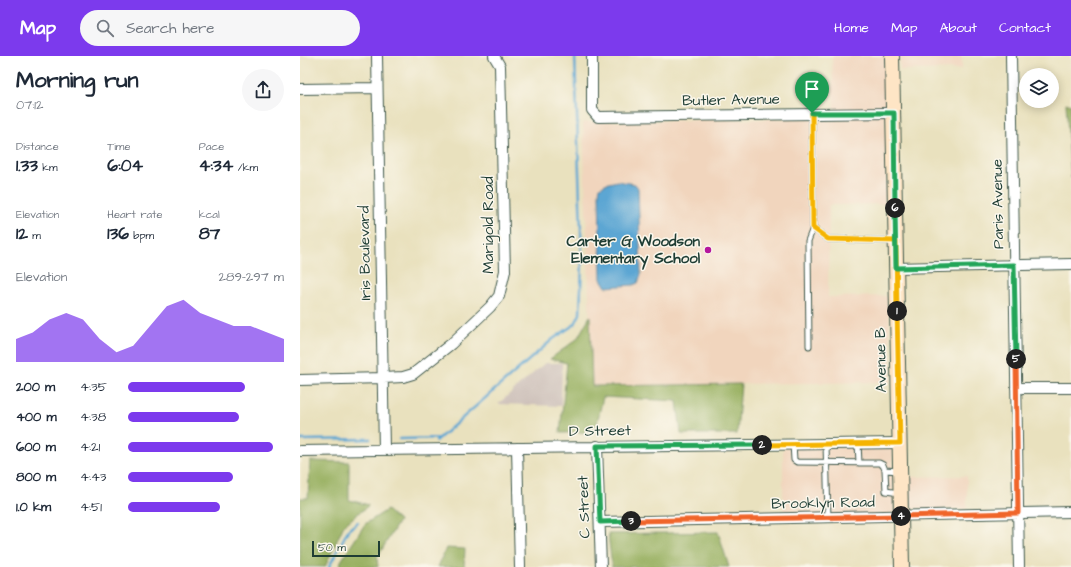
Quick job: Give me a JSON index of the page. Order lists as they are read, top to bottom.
{
  "streets": {
    "main road": ["Avenue B"],
    "street": [
      "Butler Avenue",
      "Paris Avenue",
      "Marigold Road",
      "Iris Boulevard",
      "D Street",
      "Brooklyn Road",
      "C Street"
    ]
  },
  "crossings": [
    ["Butler Avenue", "Avenue B"],
    ["Paris Avenue", "Brooklyn Road"],
    ["Marigold Road", "Iris Boulevard"],
    ["Iris Boulevard", "D Street"],
    ["Avenue B", "D Street"],
    ["Avenue B", "Brooklyn Road"],
    ["D Street", "C Street"],
    ["Brooklyn Road", "C Street"]
  ],
  "places": ["Carter G Woodson Elementary School"],
  "scale_bar": "50 m",
  "page": {
    "header": "Map",
    "search": "Search here",
    "nav": [
      "Home",
      "Map",
      "About",
      "Contact"
    ],
    "heading": ["Morning run", "07:12"],
    "stats": [
      ["Distance", "1.33 km"],
      ["Time", "6:04"],
      ["Pace", "4:34 /km"],
      ["Elevation", "12 m"],
      ["Heart rate", "136 bpm"],
      ["kcal", "87"]
    ],
    "pins": [
      "6",
      "1",
      "5",
      "2",
      "4",
      "3"
    ],
    "chart": ["Elevation", "289–297 m"],
    "list": [
      {
        "name": "200 m",
        "note": "4:35"
      },
      {
        "name": "400 m",
        "note": "4:38"
      },
      {
        "name": "600 m",
        "note": "4:21"
      },
      {
        "name": "800 m",
        "note": "4:43"
      },
      {
        "name": "1.0 km",
        "note": "4:51"
      }
    ],
    "scale": "50 m"
  }
}
